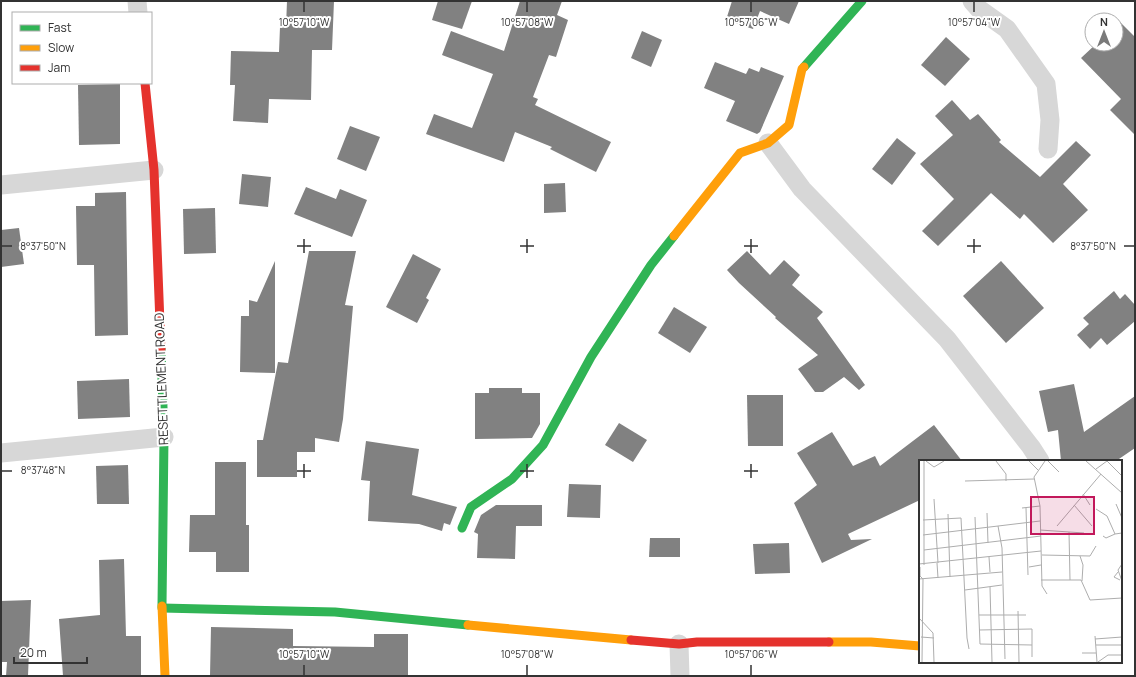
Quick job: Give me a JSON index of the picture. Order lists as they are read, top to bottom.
{
  "streets": {
    "street": ["RESETTLEMENT ROAD"]
  },
  "legend": ["Fast", "Slow", "Jam"],
  "scale_bar": "20 m",
  "north": "top",
  "coordinates": [
    "10°57'10\"W",
    "10°57'08\"W",
    "10°57'06\"W",
    "10°57'04\"W",
    "8°37'50\"N",
    "8°37'48\"N"
  ]
}
